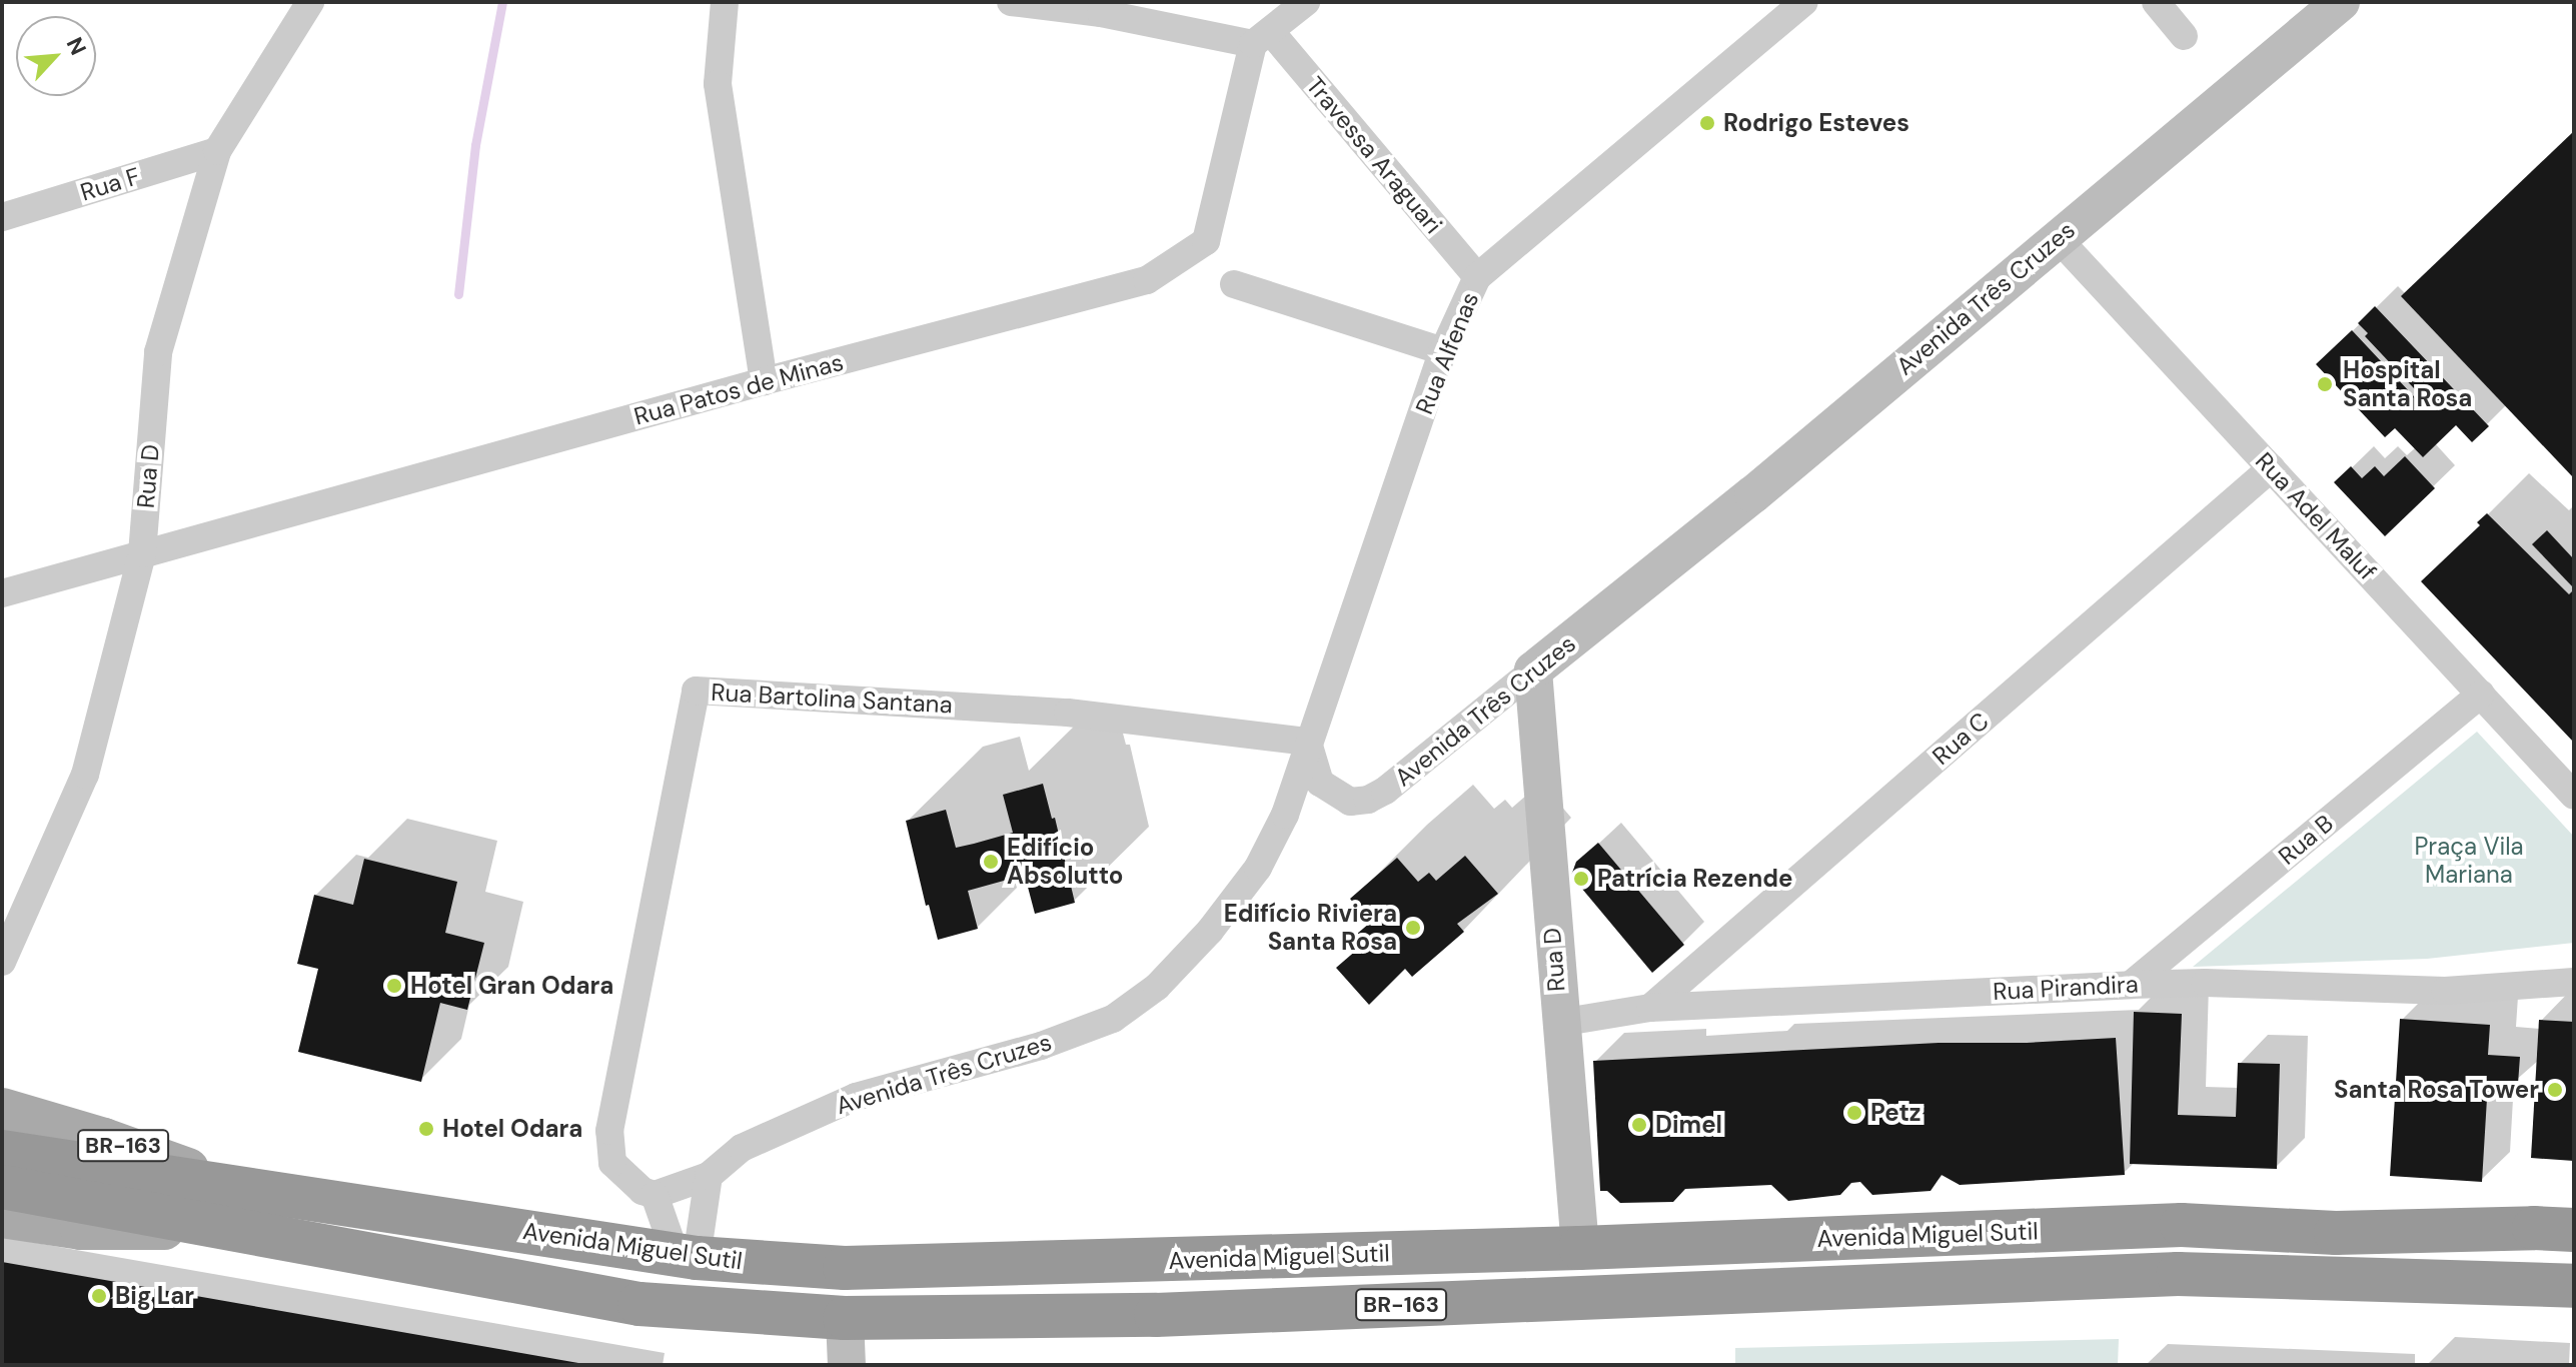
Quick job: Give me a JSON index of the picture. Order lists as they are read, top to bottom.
{
  "streets": {
    "highway": ["BR-163", "Avenida Miguel Sutil"],
    "street": [
      "Travessa Araguari",
      "Rua F",
      "Avenida Três Cruzes",
      "Rua Alfenas",
      "Rua Patos de Minas",
      "Rua D",
      "Rua Adel Maluf",
      "Rua Bartolina Santana",
      "Rua C",
      "Rua B",
      "Rua Pirandira"
    ]
  },
  "crossings": [
    ["Travessa Araguari", "Rua Alfenas"],
    ["Travessa Araguari", "Rua Patos de Minas"],
    ["Rua F", "Rua D"],
    ["Avenida Três Cruzes", "Rua Alfenas"],
    ["Avenida Três Cruzes", "Rua D"],
    ["Avenida Três Cruzes", "Rua Adel Maluf"],
    ["Avenida Três Cruzes", "Rua Bartolina Santana"],
    ["Rua Alfenas", "Rua Bartolina Santana"],
    ["Rua Patos de Minas", "Rua D"],
    ["Rua D", "Rua Pirandira"],
    ["Rua D", "Avenida Miguel Sutil"],
    ["Rua Adel Maluf", "Rua C"],
    ["Rua Adel Maluf", "Rua B"],
    ["Rua C", "Rua Pirandira"],
    ["Rua B", "Rua Pirandira"],
    ["BR-163", "Avenida Miguel Sutil"]
  ],
  "parks": ["Praça Vila Mariana"],
  "places": [
    "Rodrigo Esteves",
    "Hospital Santa Rosa",
    "Edifício Absolutto",
    "Patrícia Rezende",
    "Edifício Riviera Santa Rosa",
    "Hotel Gran Odara",
    "Santa Rosa Tower",
    "Petz",
    "Dimel",
    "Hotel Odara",
    "Big Lar"
  ],
  "north": "top right"
}
